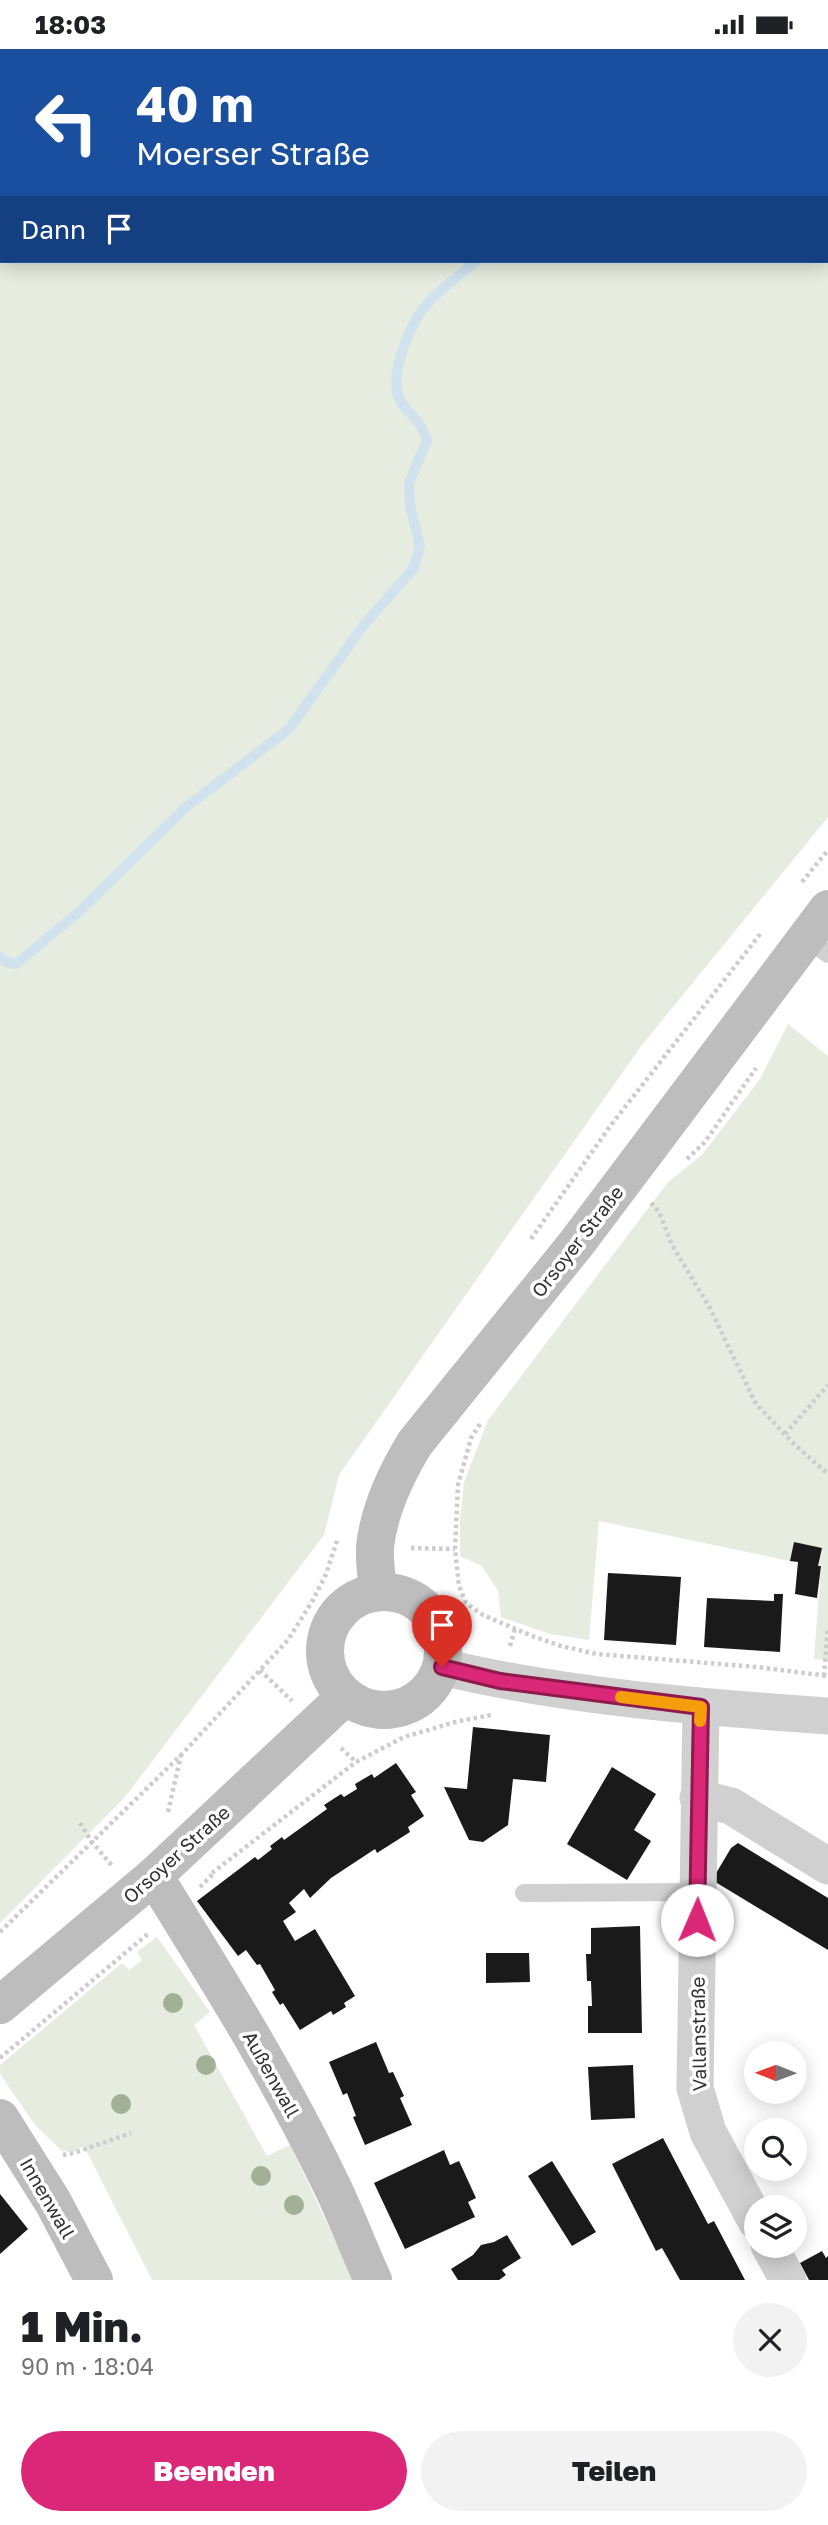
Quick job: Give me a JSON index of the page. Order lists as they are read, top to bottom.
{
  "streets": {
    "street": [
      "Orsoyer Straße",
      "Vallanstraße",
      "Außenwall",
      "Innenwall"
    ]
  },
  "crossings": [
    ["Orsoyer Straße", "Außenwall"]
  ],
  "north": "left",
  "page": {
    "status": "18:03",
    "turn": ["40 m", "Moerser Straße"],
    "then": "Dann",
    "heading": ["1 Min.", "90 m · 18:04"],
    "buttons": ["Beenden", "Teilen"]
  }
}
